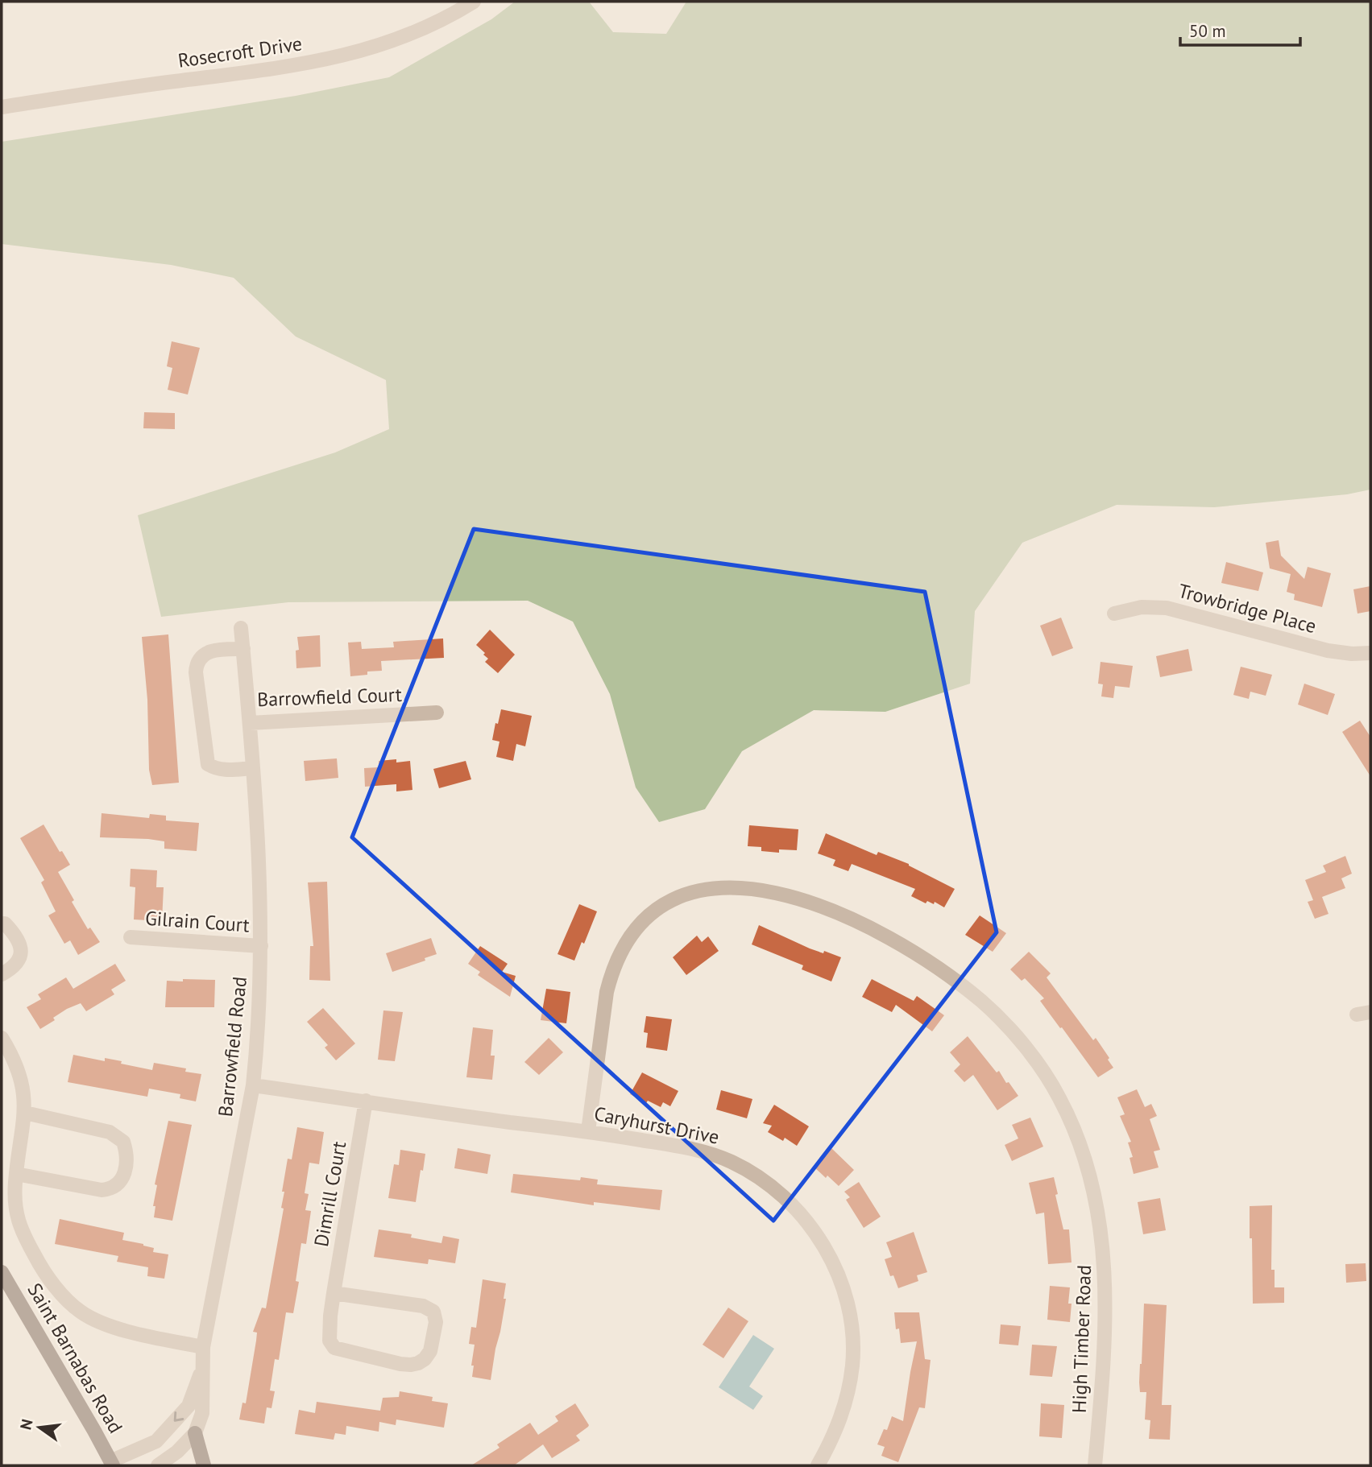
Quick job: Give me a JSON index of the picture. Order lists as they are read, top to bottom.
{
  "streets": {
    "main road": ["Saint Barnabas Road"],
    "street": [
      "Rosecroft Drive",
      "Trowbridge Place",
      "Barrowfield Court",
      "Gilrain Court",
      "Barrowfield Road",
      "Caryhurst Drive",
      "Dimrill Court",
      "High Timber Road"
    ]
  },
  "crossings": [
    ["Barrowfield Court", "Barrowfield Road"],
    ["Gilrain Court", "Barrowfield Road"],
    ["Barrowfield Road", "Caryhurst Drive"],
    ["Barrowfield Road", "Saint Barnabas Road"],
    ["Caryhurst Drive", "Dimrill Court"],
    ["Caryhurst Drive", "High Timber Road"]
  ],
  "scale_bar": "50 m",
  "north": "left"
}
